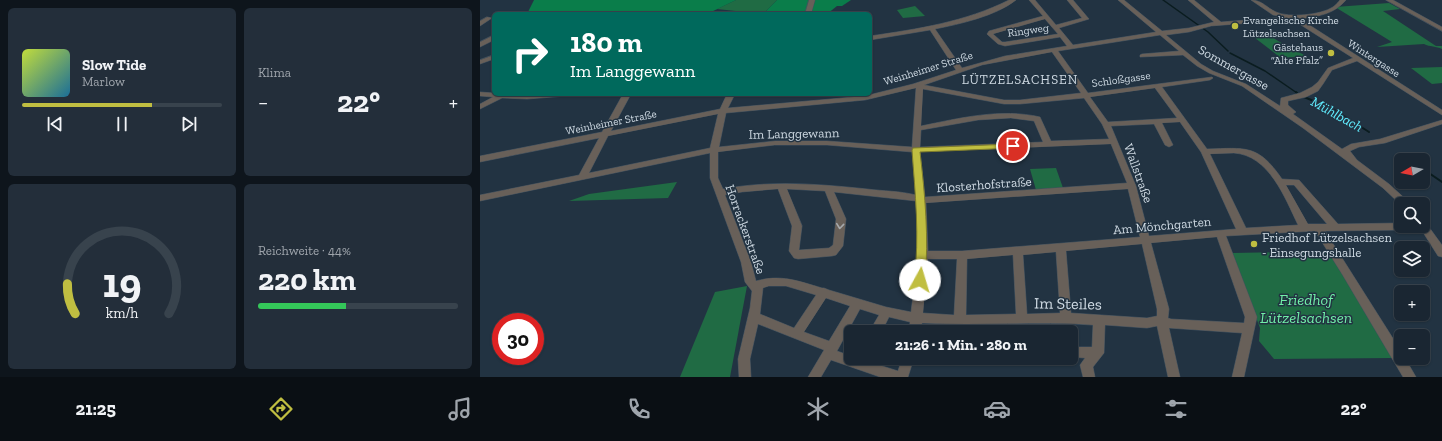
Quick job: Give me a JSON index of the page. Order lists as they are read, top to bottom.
{
  "streets": {
    "street": [
      "Ringweg",
      "Wintergasse",
      "Sommergasse",
      "Weinheimer Straße",
      "Schloßgasse",
      "Im Langgewann",
      "Wallstraße",
      "Klosterhofstraße",
      "Am Mönchgarten",
      "Horrackerstraße",
      "Im Steiles"
    ]
  },
  "crossings": [
    ["Wintergasse", "Weinheimer Straße"],
    ["Sommergasse", "Weinheimer Straße"],
    ["Sommergasse", "Schloßgasse"],
    ["Weinheimer Straße", "Schloßgasse"],
    ["Weinheimer Straße", "Wallstraße"],
    ["Weinheimer Straße", "Horrackerstraße"],
    ["Schloßgasse", "Wallstraße"],
    ["Im Langgewann", "Wallstraße"],
    ["Im Langgewann", "Horrackerstraße"],
    ["Wallstraße", "Klosterhofstraße"],
    ["Wallstraße", "Am Mönchgarten"],
    ["Wallstraße", "Im Steiles"],
    ["Klosterhofstraße", "Horrackerstraße"],
    ["Horrackerstraße", "Im Steiles"]
  ],
  "districts": ["LÜTZELSACHSEN"],
  "water": ["Mühlbach"],
  "parks": ["Friedhof Lützelsachsen"],
  "places": ["Evangelische Kirche Lützelsachsen", "Gästehaus “Alte Pfalz”", "Friedhof Lützelsachsen - Einsegungshalle"],
  "north": "left",
  "page": {
    "tile": [
      "Klima",
      ["Reichweite · 44%", "220 km"]
    ],
    "turn": ["180 m", "Im Langgewann"],
    "song": ["Slow Tide", "Marlow"],
    "heat": ["−", "22°", "+"],
    "map_buttons": ["+", "−"],
    "limit": "30",
    "trip": "21:26 · 1 Min. · 280 m",
    "tabs": ["21:25", "22°"],
    "gauge": ["19", "km/h"]
  }
}
